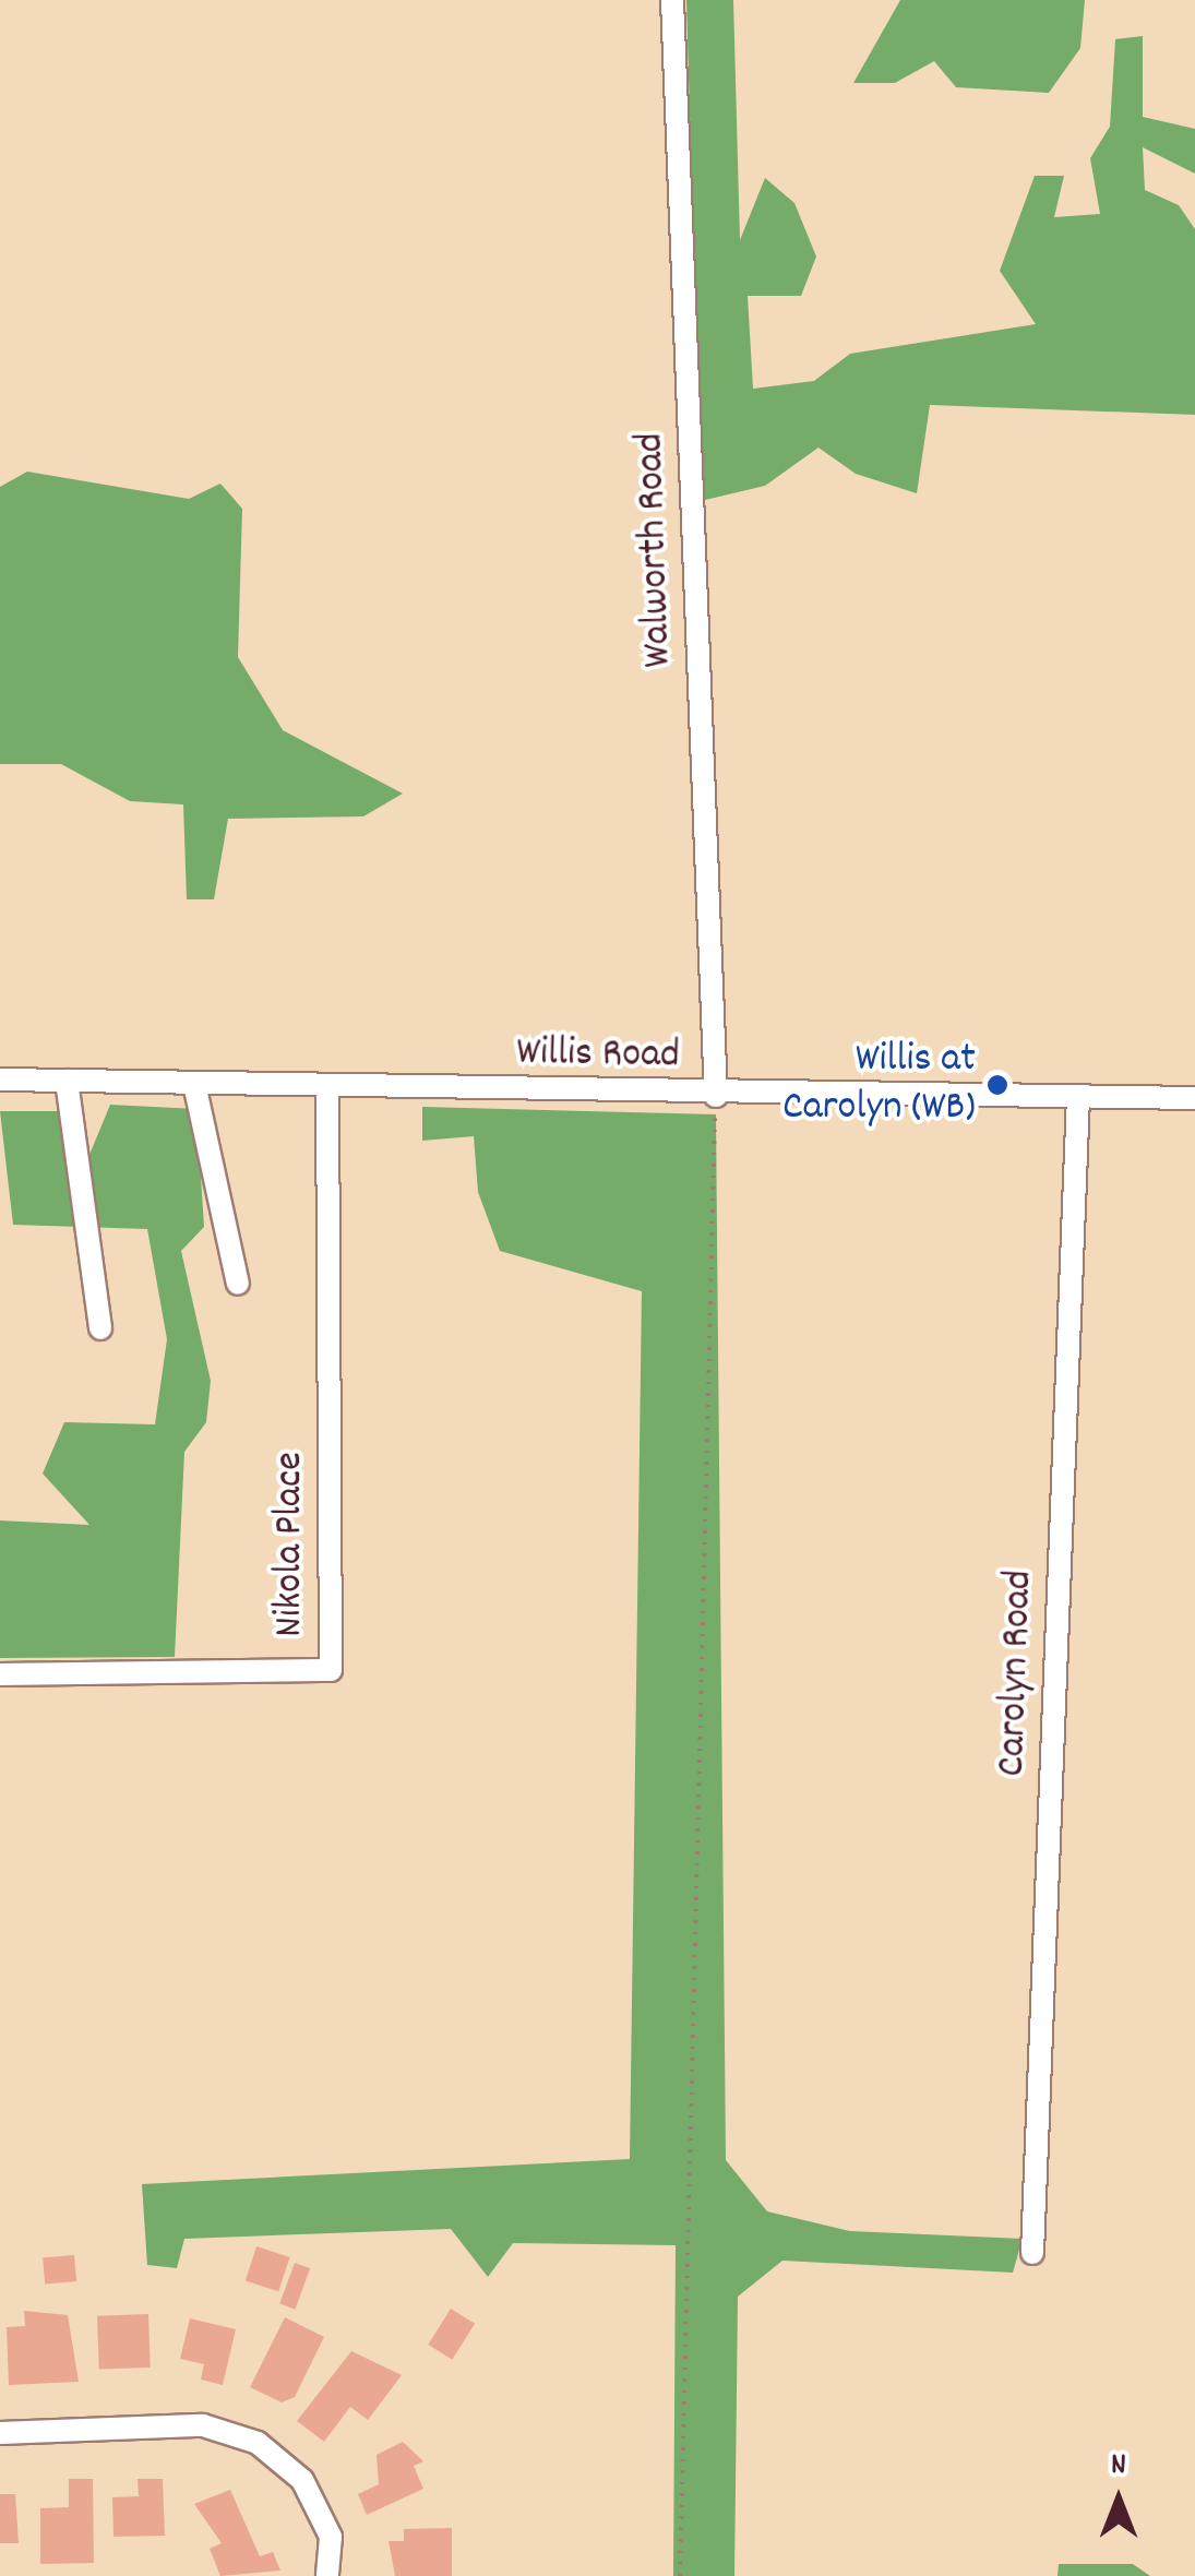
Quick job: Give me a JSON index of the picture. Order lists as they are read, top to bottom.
{
  "streets": {
    "street": [
      "Walworth Road",
      "Willis Road",
      "Nikola Place",
      "Carolyn Road"
    ]
  },
  "crossings": [
    ["Walworth Road", "Willis Road"],
    ["Willis Road", "Nikola Place"],
    ["Willis Road", "Carolyn Road"]
  ],
  "places": ["Willis at Carolyn (WB)"],
  "north": "top"
}
